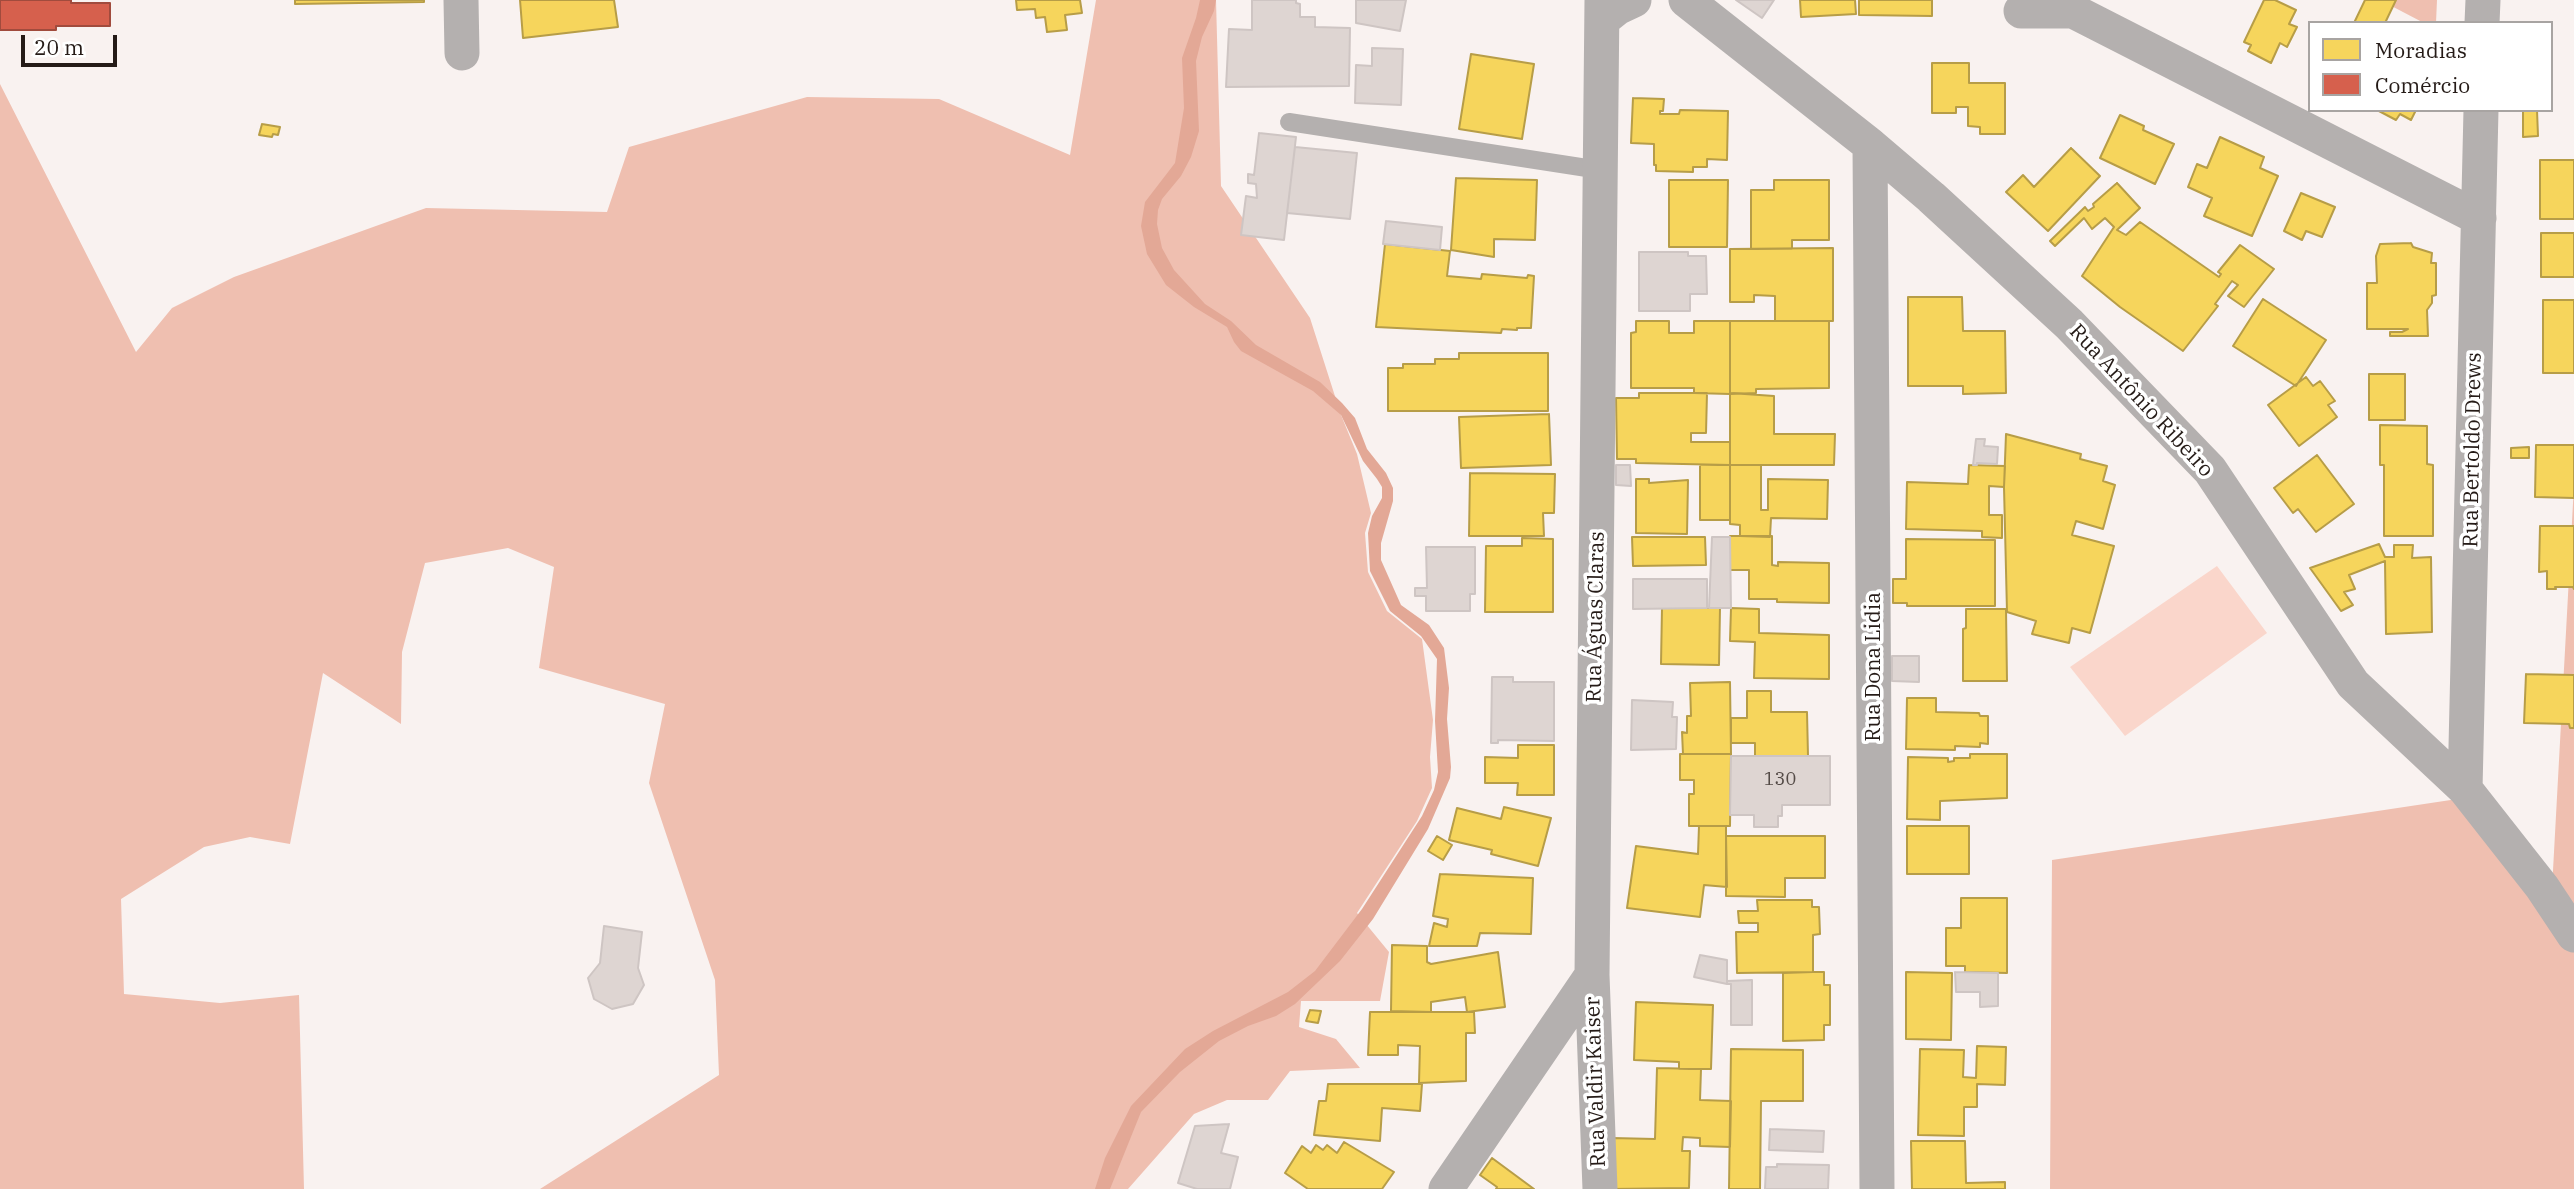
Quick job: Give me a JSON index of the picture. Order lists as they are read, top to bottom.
{
  "streets": {
    "street": [
      "Rua Antônio Ribeiro",
      "Rua Bertoldo Drews",
      "Rua Águas Claras",
      "Rua Dona Lidia",
      "Rua Valdir Kaiser"
    ]
  },
  "crossings": [
    ["Rua Antônio Ribeiro", "Rua Bertoldo Drews"],
    ["Rua Antônio Ribeiro", "Rua Dona Lidia"],
    ["Rua Águas Claras", "Rua Valdir Kaiser"]
  ],
  "house_numbers": ["130"],
  "legend": ["Moradias", "Comércio"],
  "scale_bar": "20 m"
}
